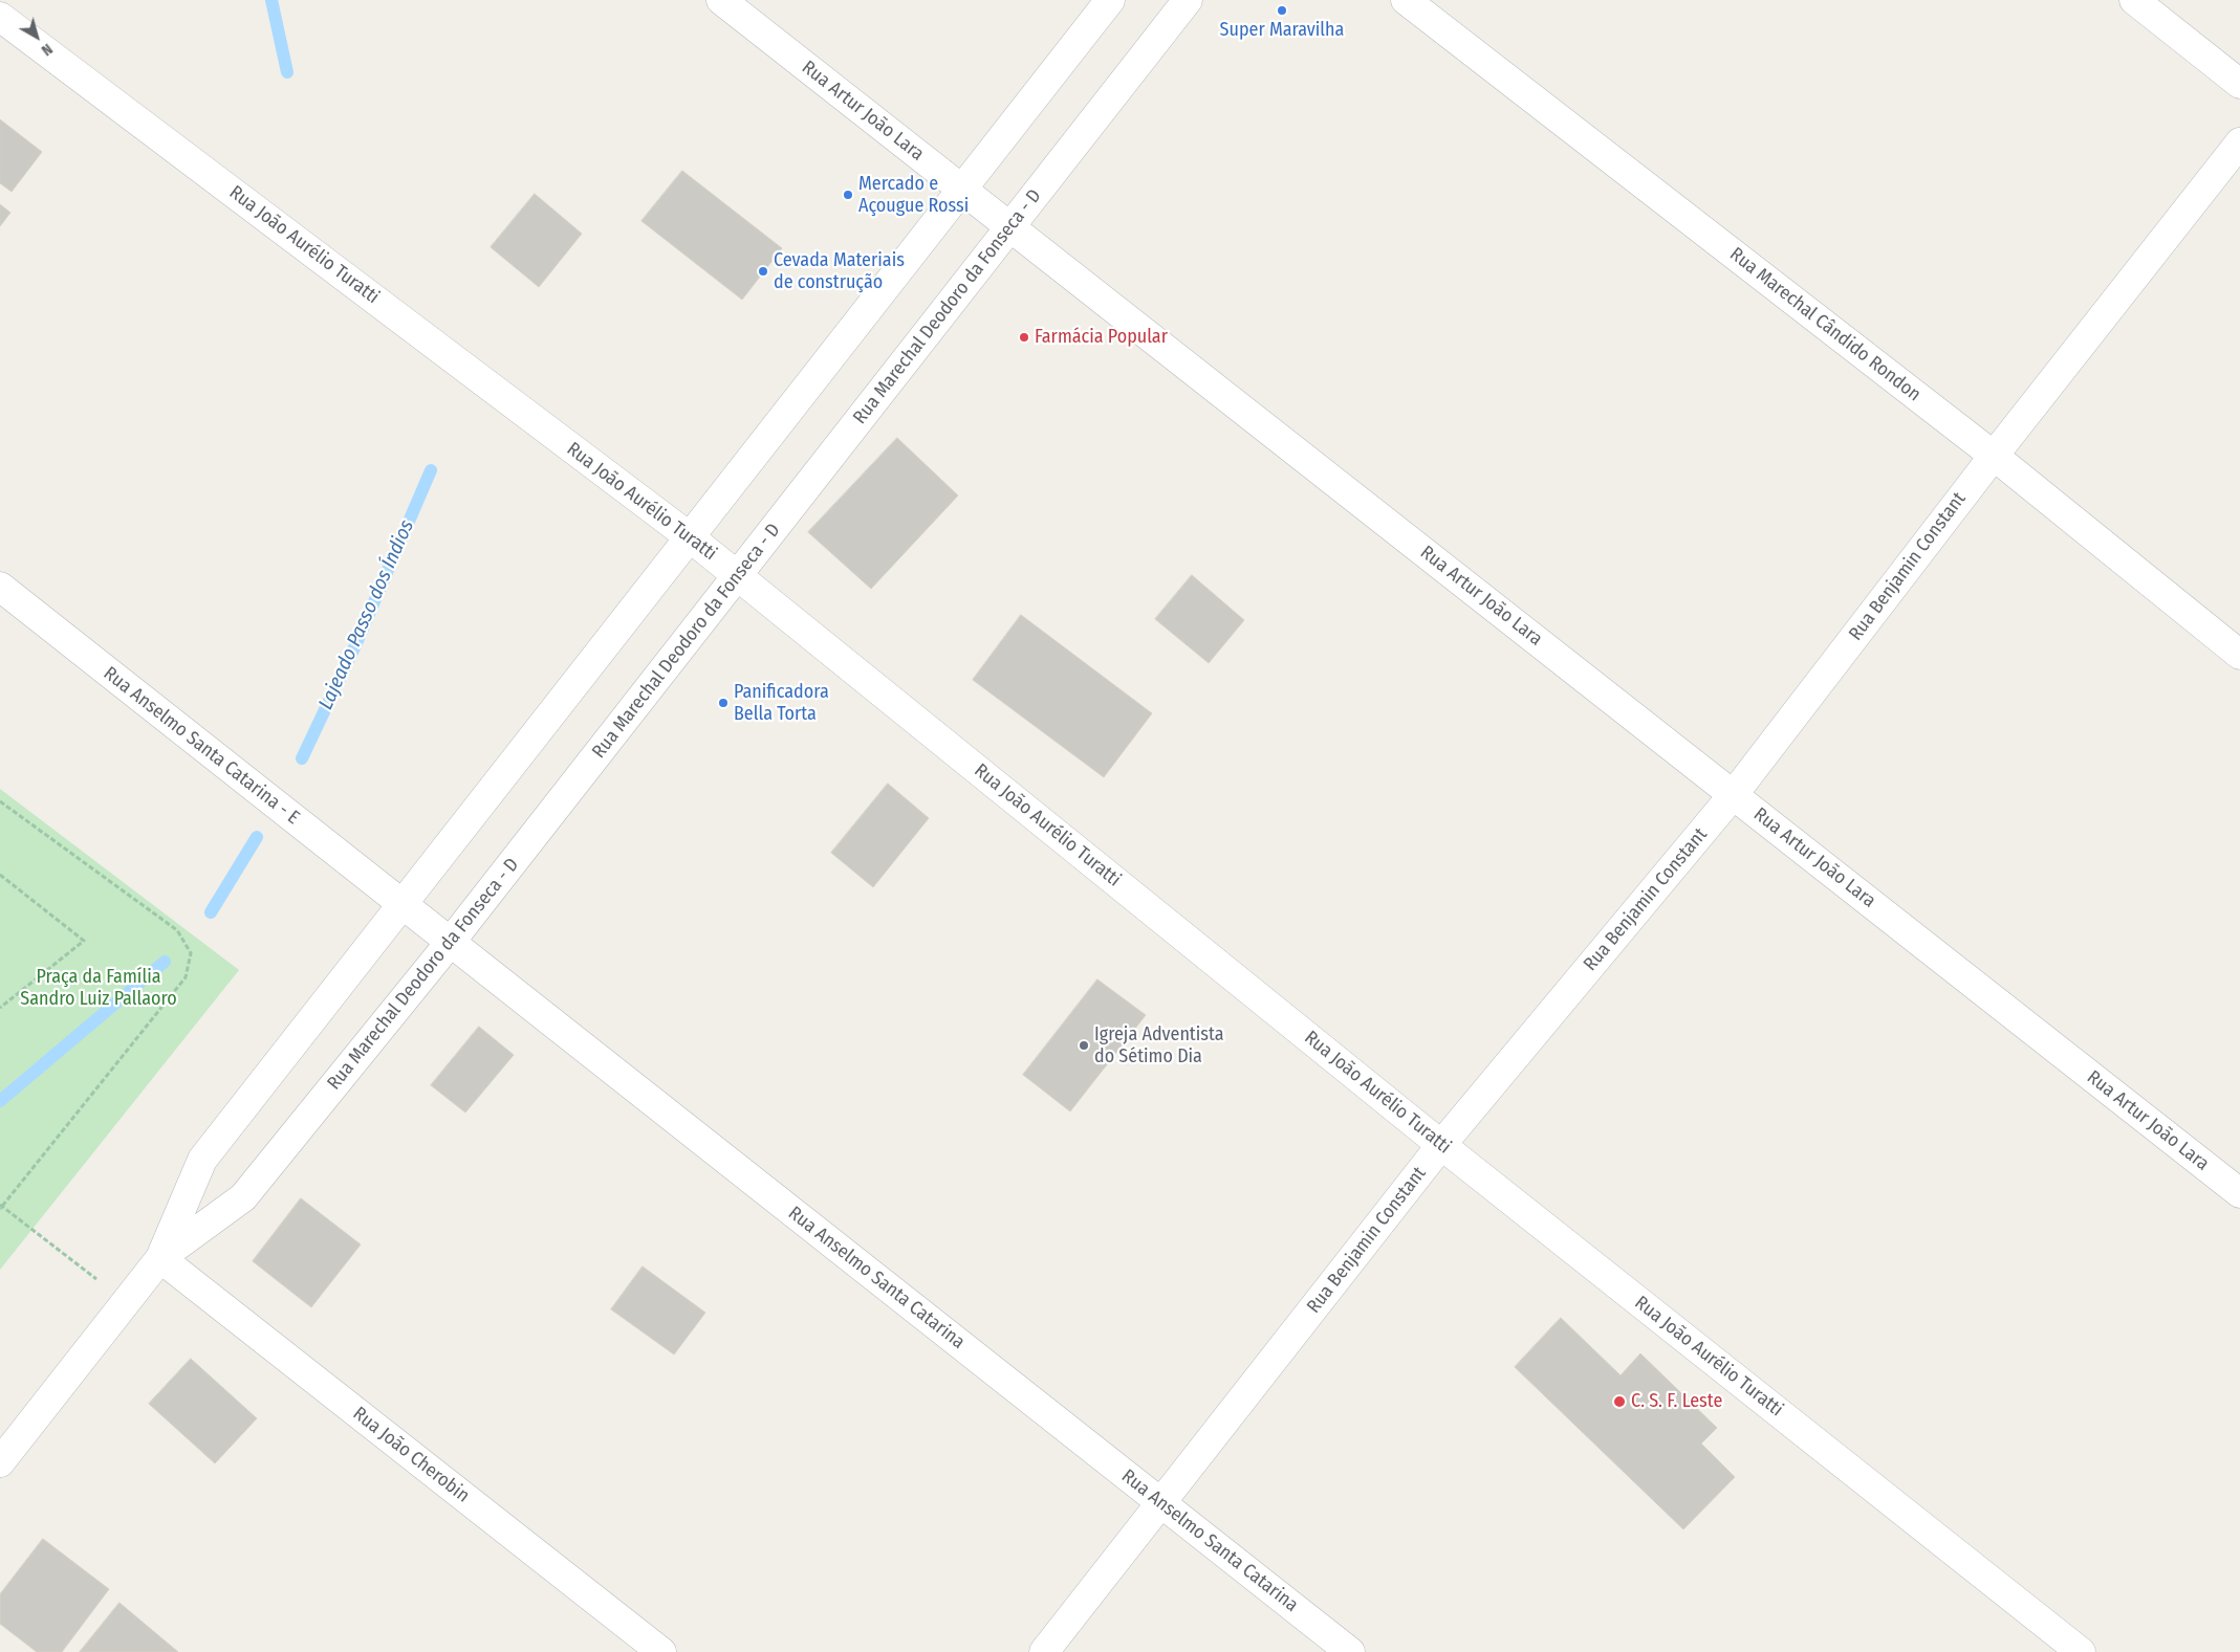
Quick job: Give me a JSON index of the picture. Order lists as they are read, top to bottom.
{
  "streets": {
    "street": [
      "Rua Artur João Lara",
      "Rua João Aurélio Turatti",
      "Rua Marechal Deodoro da Fonseca - D",
      "Rua Marechal Cândido Rondon",
      "Rua Benjamin Constant",
      "Rua Anselmo Santa Catarina - E",
      "Rua Anselmo Santa Catarina",
      "Rua João Cherobin"
    ]
  },
  "crossings": [
    ["Rua Artur João Lara", "Rua Marechal Deodoro da Fonseca - D"],
    ["Rua Artur João Lara", "Rua Benjamin Constant"],
    ["Rua João Aurélio Turatti", "Rua Marechal Deodoro da Fonseca - D"],
    ["Rua João Aurélio Turatti", "Rua Benjamin Constant"],
    ["Rua Marechal Deodoro da Fonseca - D", "Rua Anselmo Santa Catarina - E"],
    ["Rua Marechal Deodoro da Fonseca - D", "Rua Anselmo Santa Catarina"],
    ["Rua Marechal Deodoro da Fonseca - D", "Rua João Cherobin"],
    ["Rua Marechal Cândido Rondon", "Rua Benjamin Constant"],
    ["Rua Benjamin Constant", "Rua Anselmo Santa Catarina"],
    ["Rua Anselmo Santa Catarina - E", "Rua Anselmo Santa Catarina"]
  ],
  "water": ["Lajeado Passo dos Índios"],
  "parks": ["Praça da Família Sandro Luiz Pallaoro"],
  "places": [
    "Super Maravilha",
    "Mercado e Açougue Rossi",
    "Cevada Materiais de construção",
    "Farmácia Popular",
    "Panificadora Bella Torta",
    "Igreja Adventista do Sétimo Dia",
    "C. S. F. Leste"
  ],
  "north": "bottom right"
}
